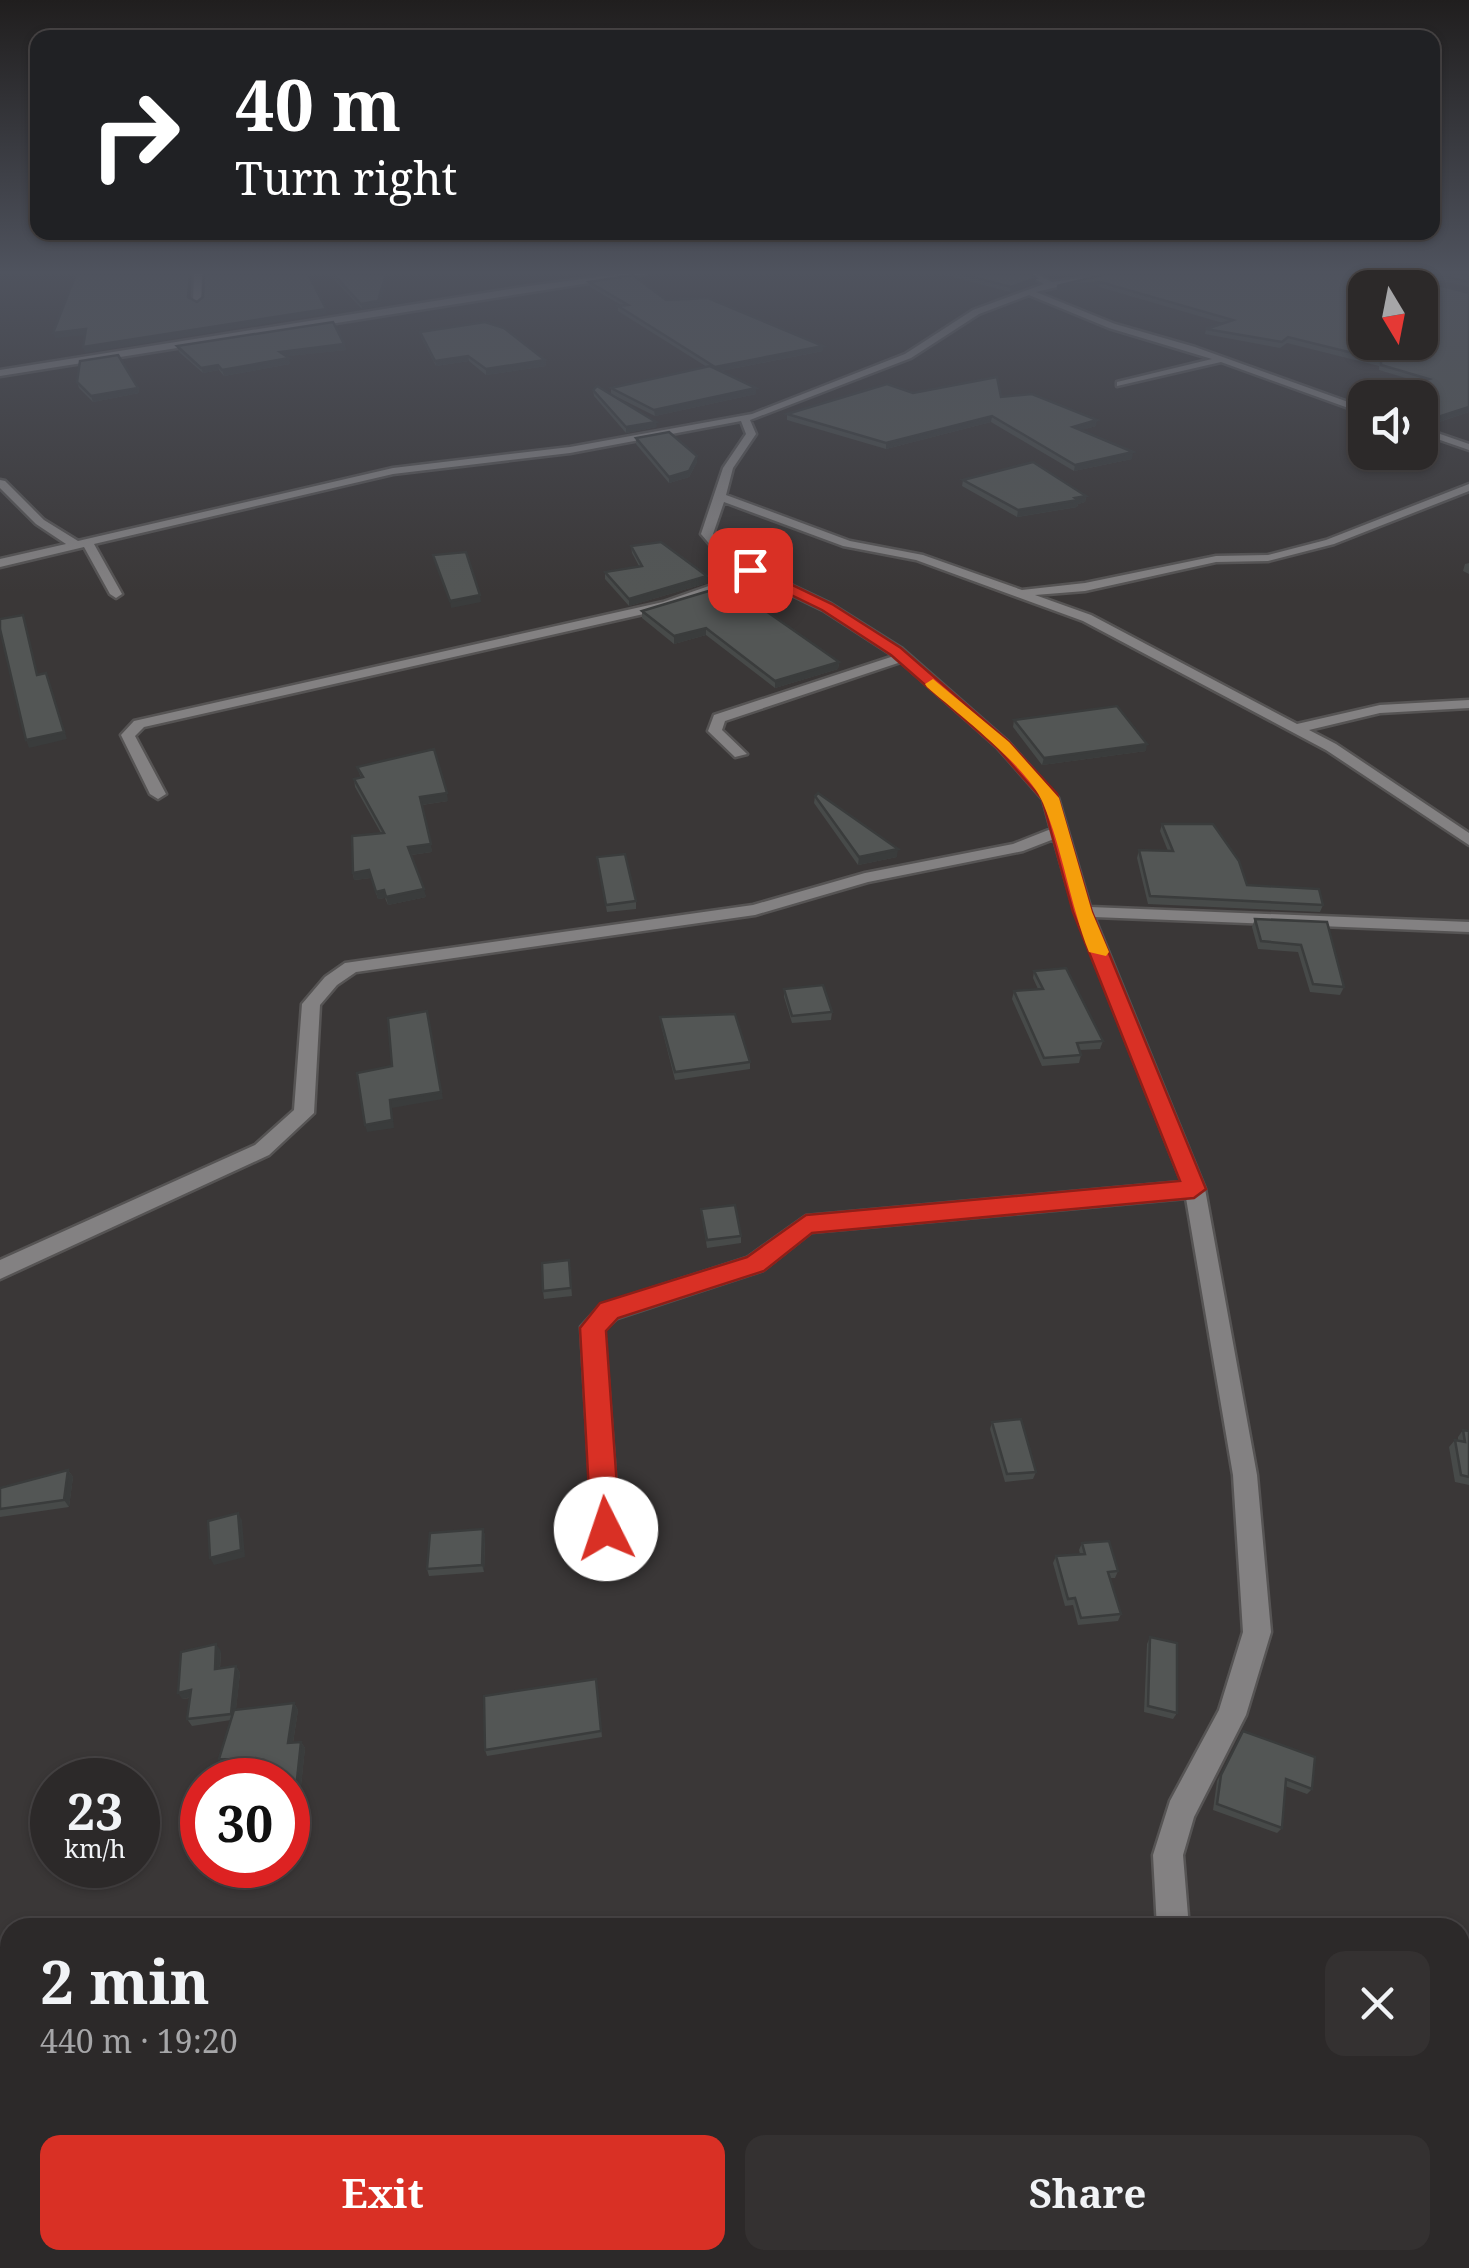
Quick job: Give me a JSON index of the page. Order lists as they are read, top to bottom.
{
  "north": "bottom",
  "page": {
    "turn": ["40 m", "Turn right"],
    "speed": "23 km/h",
    "limit": "30",
    "heading": ["2 min", "440 m · 19:20"],
    "buttons": ["Exit", "Share"]
  }
}
